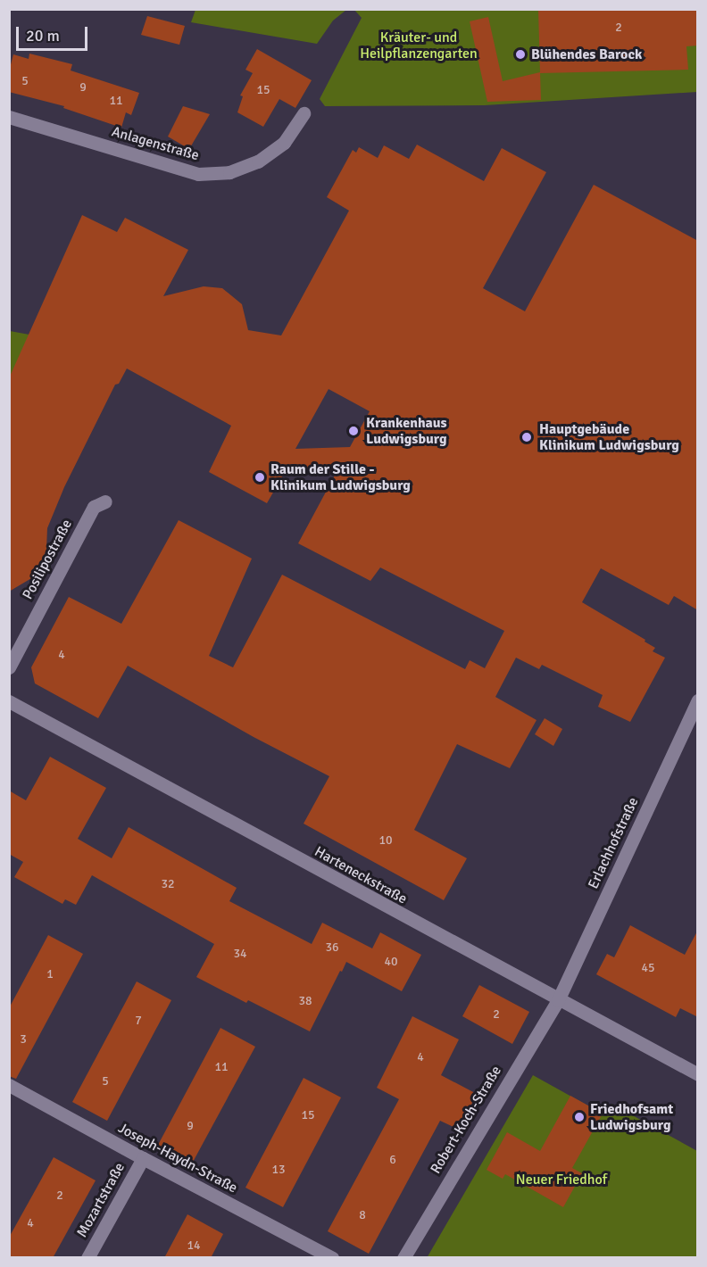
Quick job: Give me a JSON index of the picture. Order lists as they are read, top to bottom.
{
  "streets": {
    "street": [
      "Anlagenstraße",
      "Posilipostraße",
      "Erlachhofstraße",
      "Harteneckstraße",
      "Robert-Koch-Straße",
      "Joseph-Haydn-Straße",
      "Mozartstraße"
    ]
  },
  "crossings": [
    ["Erlachhofstraße", "Harteneckstraße"],
    ["Erlachhofstraße", "Robert-Koch-Straße"],
    ["Harteneckstraße", "Robert-Koch-Straße"],
    ["Joseph-Haydn-Straße", "Mozartstraße"]
  ],
  "parks": ["Kräuter- und Heilpflanzengarten", "Neuer Friedhof"],
  "places": [
    "Blühendes Barock",
    "Krankenhaus Ludwigsburg",
    "Hauptgebäude Klinikum Ludwigsburg",
    "Raum der Stille - Klinikum Ludwigsburg",
    "Friedhofsamt Ludwigsburg"
  ],
  "house_numbers": [
    "2",
    "5",
    "9",
    "15",
    "11",
    "4",
    "10",
    "32",
    "36",
    "34",
    "40",
    "45",
    "1",
    "38",
    "2",
    "7",
    "3",
    "4",
    "11",
    "5",
    "15",
    "9",
    "6",
    "13",
    "2",
    "8",
    "4",
    "14"
  ],
  "scale_bar": "20 m"
}
